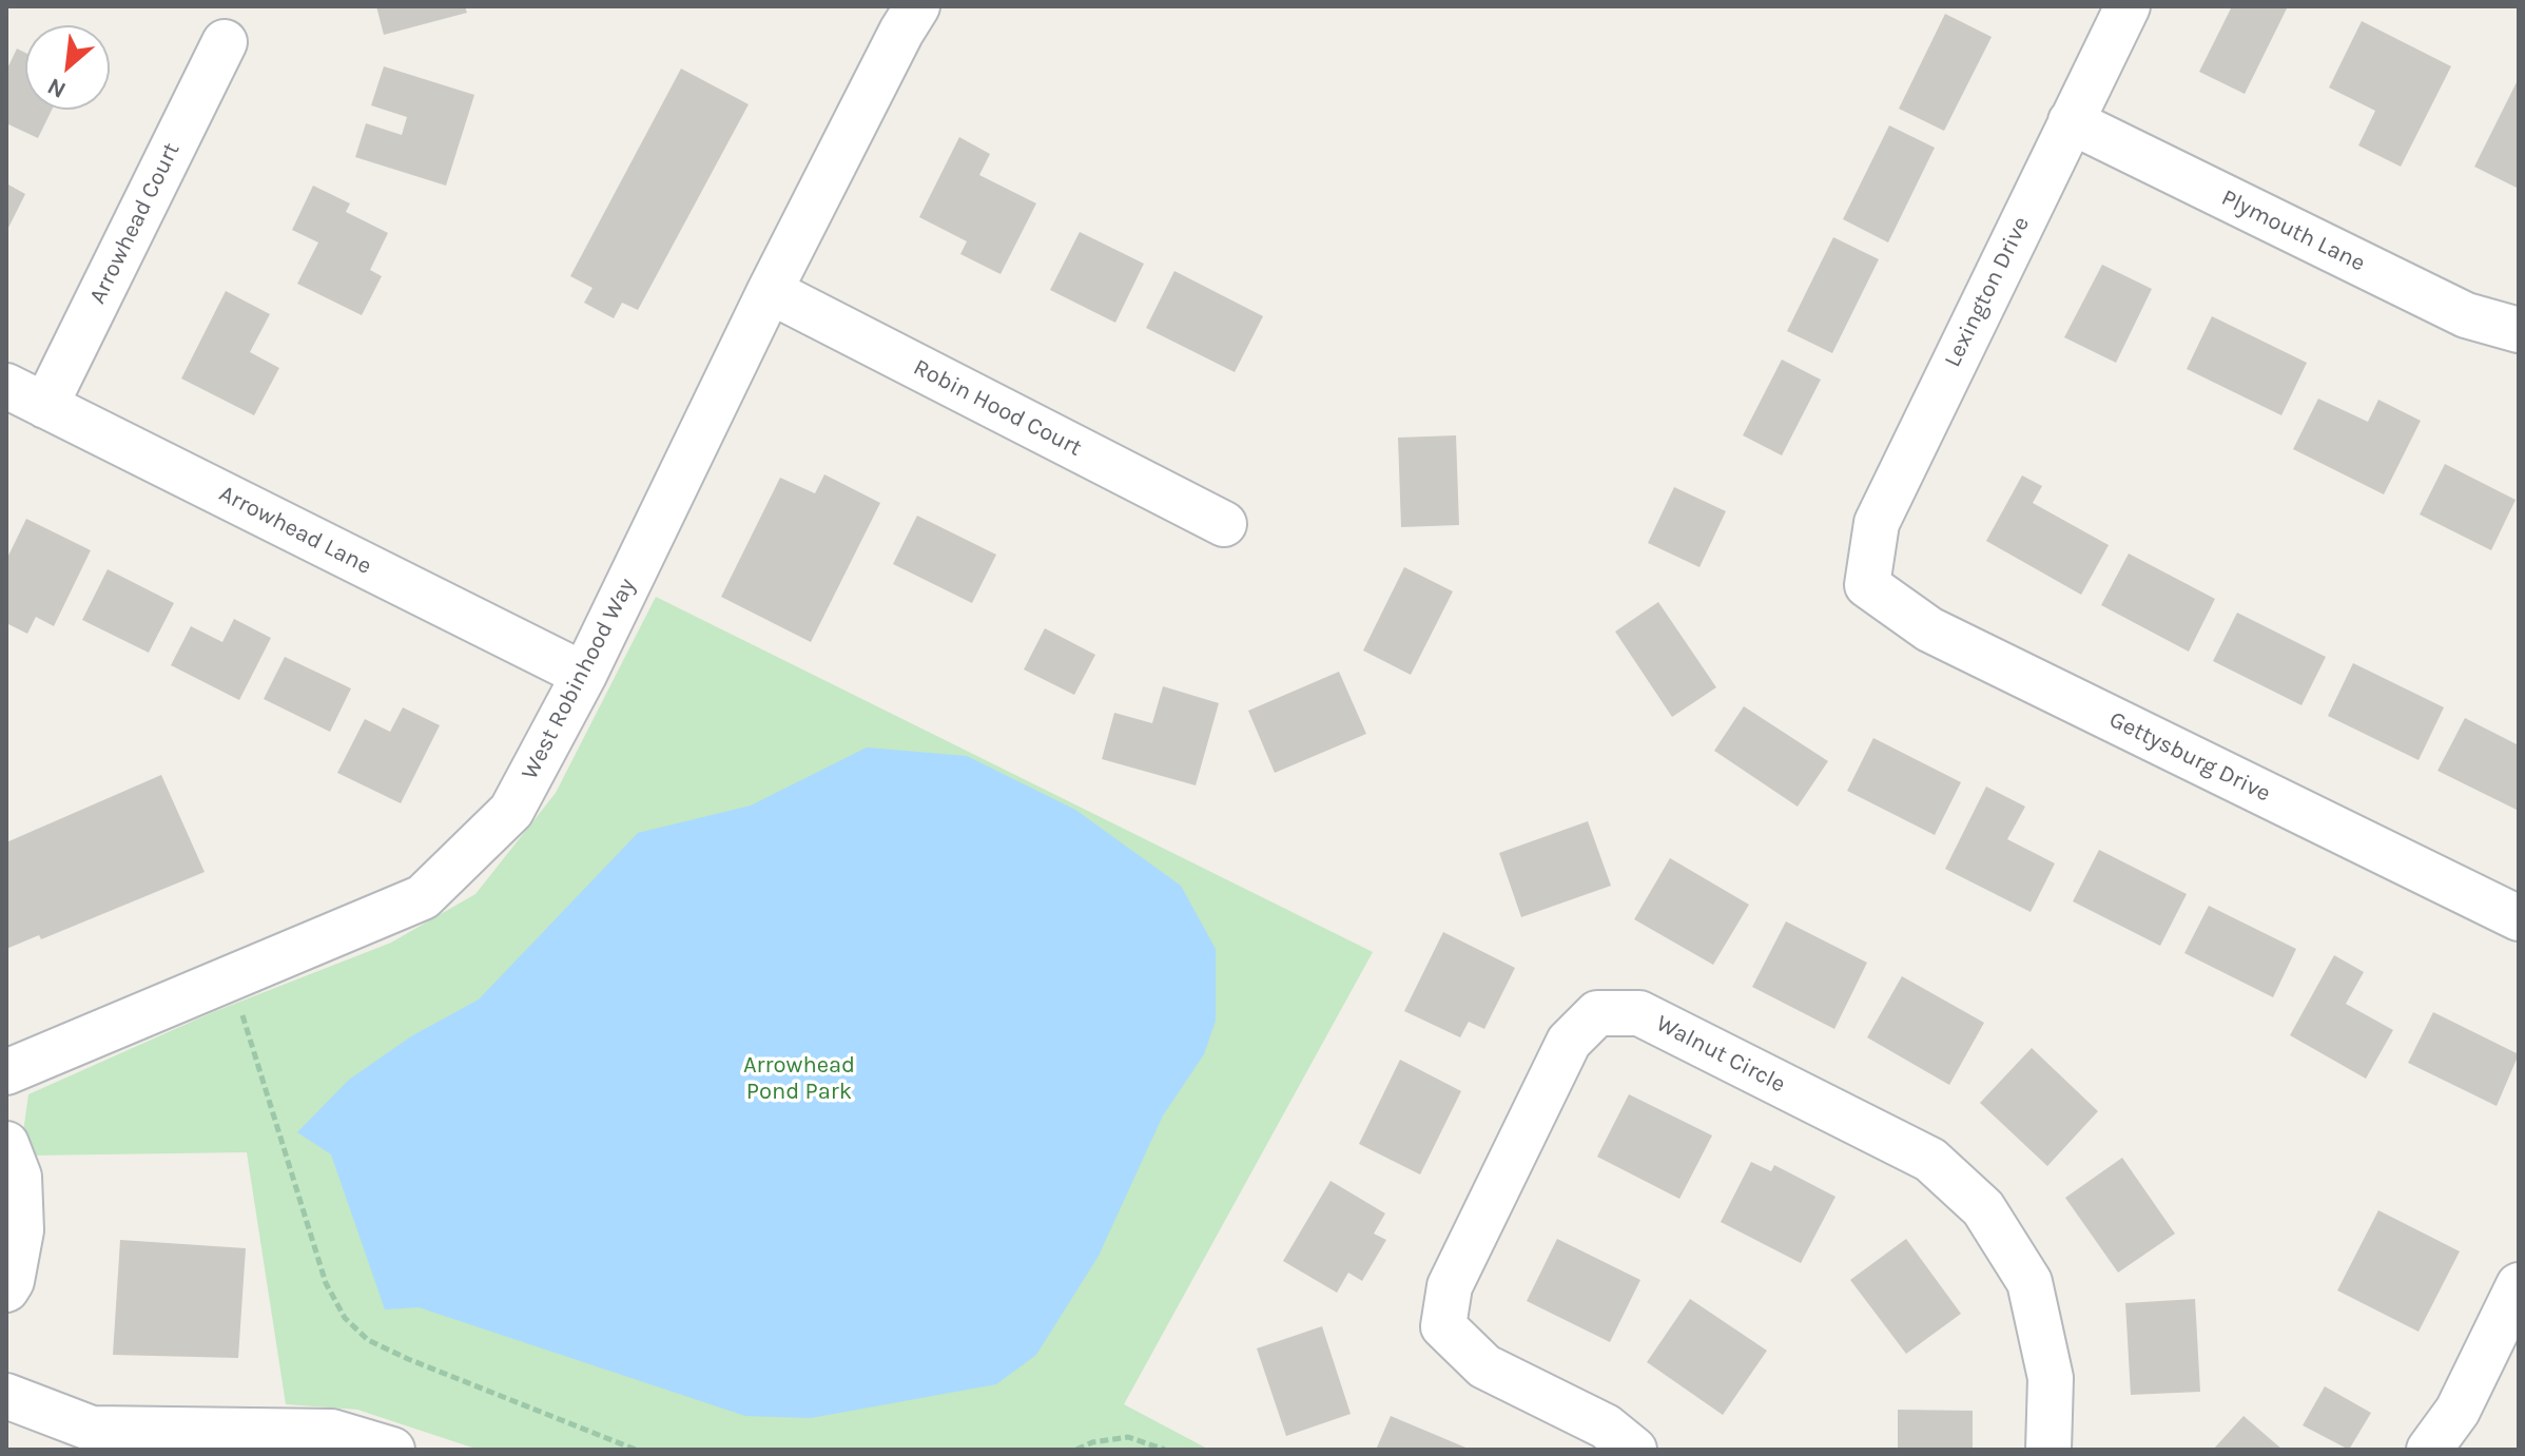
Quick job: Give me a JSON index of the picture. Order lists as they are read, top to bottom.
{
  "streets": {
    "street": [
      "Arrowhead Court",
      "Plymouth Lane",
      "Lexington Drive",
      "Robin Hood Court",
      "Arrowhead Lane",
      "West Robinhood Way",
      "Gettysburg Drive",
      "Walnut Circle"
    ]
  },
  "crossings": [
    ["Arrowhead Court", "Arrowhead Lane"],
    ["Plymouth Lane", "Lexington Drive"],
    ["Lexington Drive", "Gettysburg Drive"],
    ["Robin Hood Court", "West Robinhood Way"],
    ["Arrowhead Lane", "West Robinhood Way"]
  ],
  "parks": ["Arrowhead Pond Park"],
  "north": "bottom left"
}
